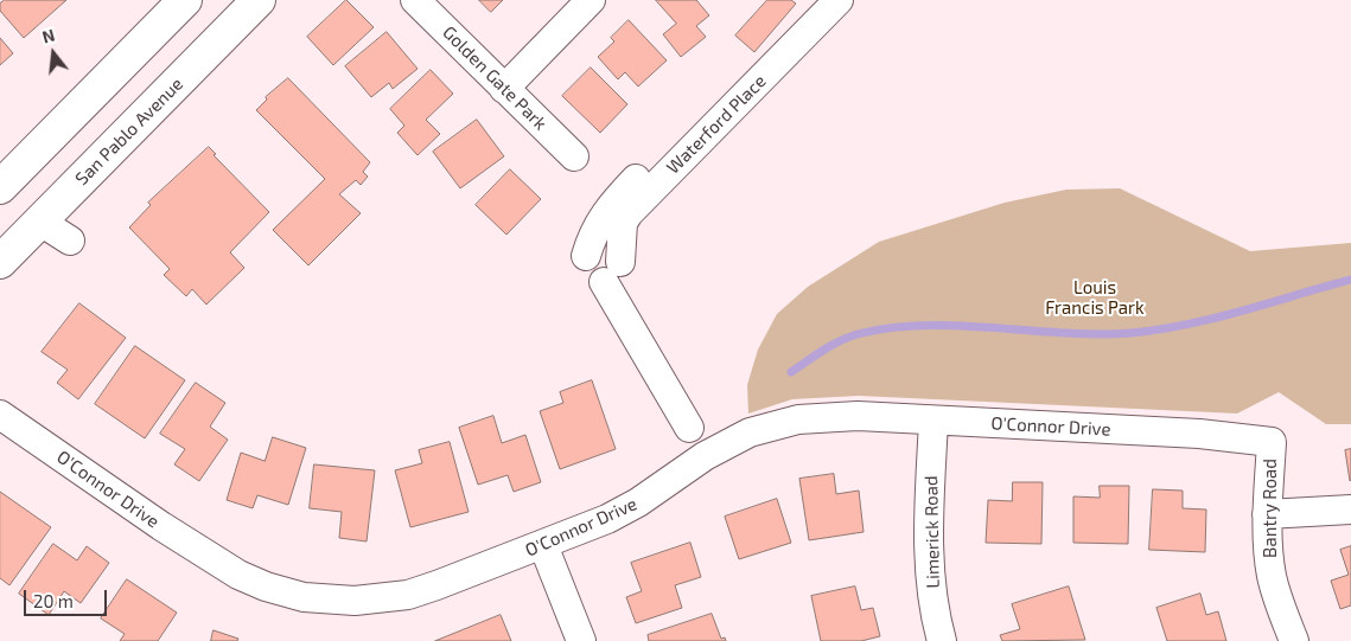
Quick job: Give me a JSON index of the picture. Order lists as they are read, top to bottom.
{
  "streets": {
    "main road": ["San Pablo Avenue"],
    "street": [
      "Golden Gate Park",
      "Waterford Place",
      "O'Connor Drive",
      "Bantry Road",
      "Limerick Road"
    ]
  },
  "crossings": [
    ["O'Connor Drive", "Bantry Road"],
    ["O'Connor Drive", "Limerick Road"]
  ],
  "parks": ["Louis Francis Park"],
  "scale_bar": "20 m",
  "north": "top"
}
